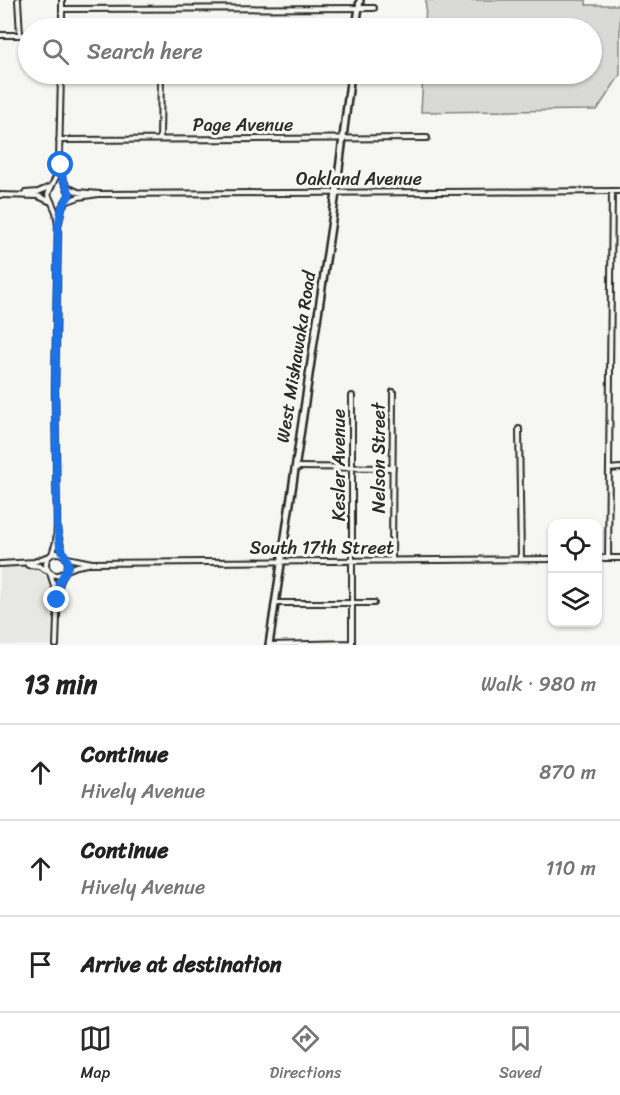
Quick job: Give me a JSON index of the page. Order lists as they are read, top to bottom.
{
  "streets": {
    "main road": ["West Mishawaka Road"],
    "street": [
      "Page Avenue",
      "Oakland Avenue",
      "Nelson Street",
      "Kesler Avenue",
      "South 17th Street"
    ]
  },
  "crossings": [
    ["Page Avenue", "West Mishawaka Road"],
    ["Oakland Avenue", "West Mishawaka Road"],
    ["West Mishawaka Road", "Kesler Avenue"],
    ["West Mishawaka Road", "South 17th Street"],
    ["Nelson Street", "South 17th Street"],
    ["Kesler Avenue", "South 17th Street"]
  ],
  "page": {
    "search": "Search here",
    "heading": ["13 min", "Walk · 980 m"],
    "list": [
      ["Continue", "Hively Avenue", "870 m"],
      ["Continue", "Hively Avenue", "110 m"],
      "Arrive at destination"
    ],
    "nav": ["Map", "Directions", "Saved"]
  }
}
